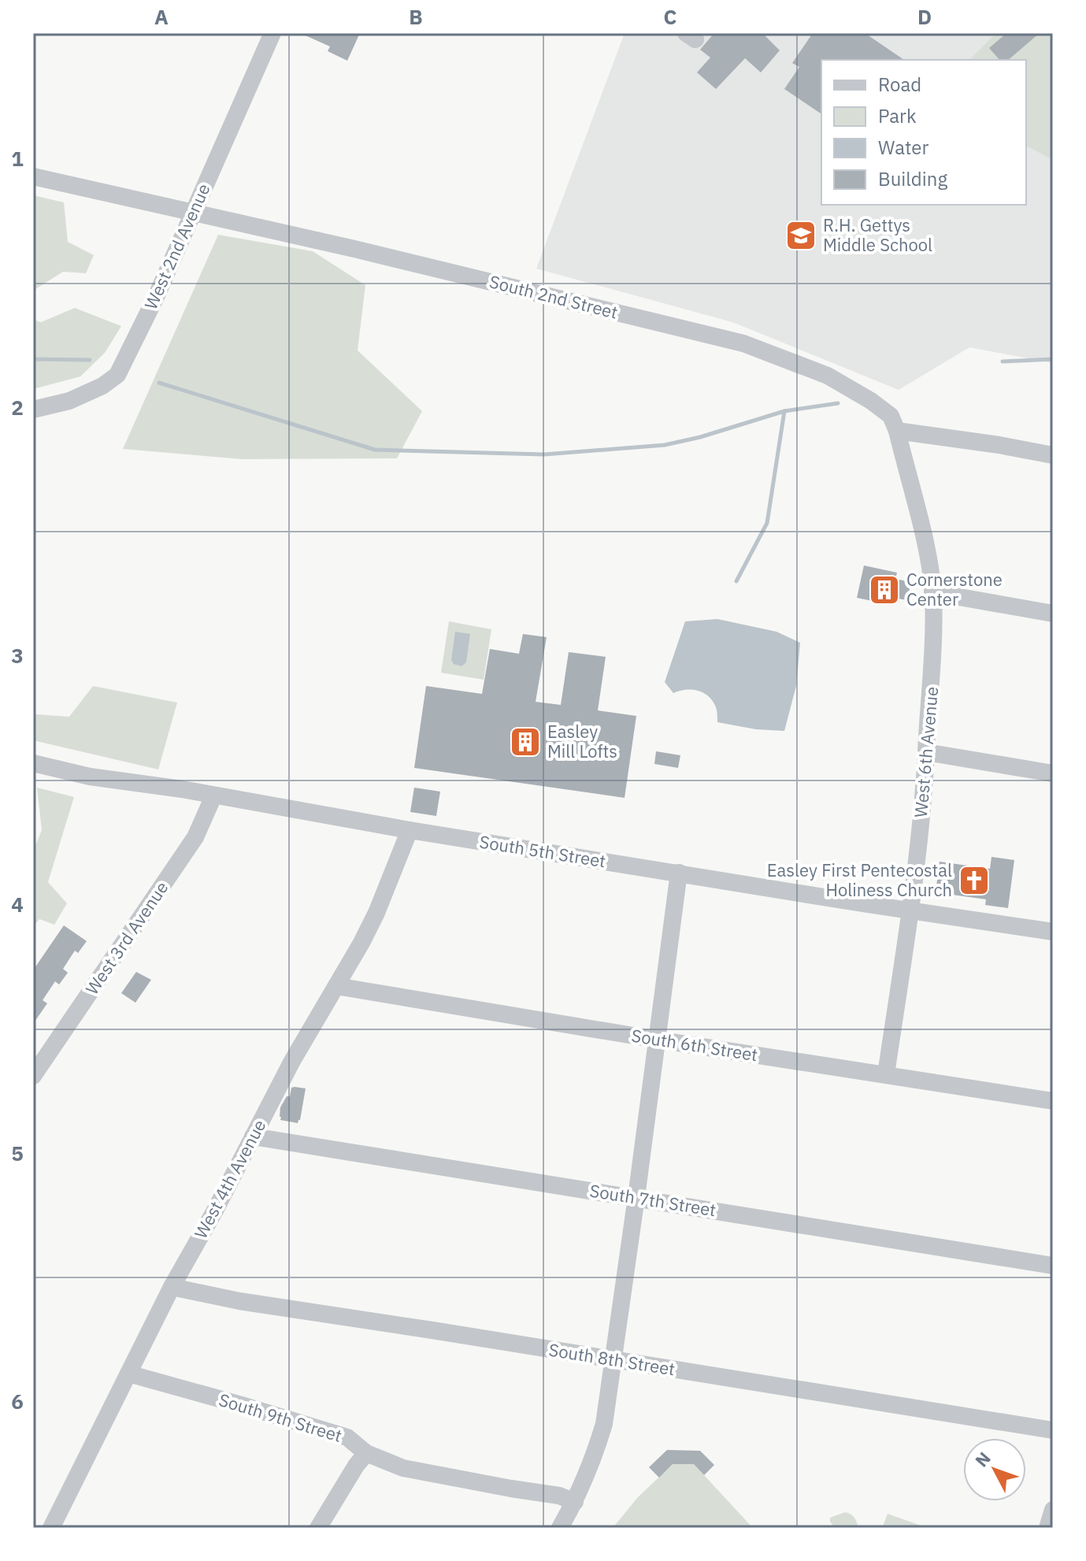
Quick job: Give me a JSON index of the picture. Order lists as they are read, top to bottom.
{
  "streets": {
    "street": [
      "West 2nd Avenue",
      "South 2nd Street",
      "West 6th Avenue",
      "South 5th Street",
      "West 3rd Avenue",
      "South 6th Street",
      "West 4th Avenue",
      "South 7th Street",
      "South 8th Street",
      "South 9th Street"
    ]
  },
  "crossings": [
    ["West 2nd Avenue", "South 2nd Street"],
    ["South 2nd Street", "West 6th Avenue"],
    ["West 6th Avenue", "South 5th Street"],
    ["West 6th Avenue", "South 6th Street"],
    ["South 5th Street", "West 3rd Avenue"],
    ["South 5th Street", "West 4th Avenue"],
    ["South 6th Street", "West 4th Avenue"],
    ["West 4th Avenue", "South 7th Street"],
    ["West 4th Avenue", "South 8th Street"],
    ["West 4th Avenue", "South 9th Street"]
  ],
  "places": {
    "school or university": ["R.H. Gettys Middle School"],
    "building": ["Cornerstone Center", "Easley Mill Lofts"],
    "church": ["Easley First Pentecostal Holiness Church"]
  },
  "legend": [
    "Road",
    "Park",
    "Water",
    "Building"
  ],
  "north": "top left",
  "grid": {
    "columns": [
      "A",
      "B",
      "C",
      "D"
    ],
    "rows": [
      "1",
      "2",
      "3",
      "4",
      "5",
      "6"
    ]
  }
}
